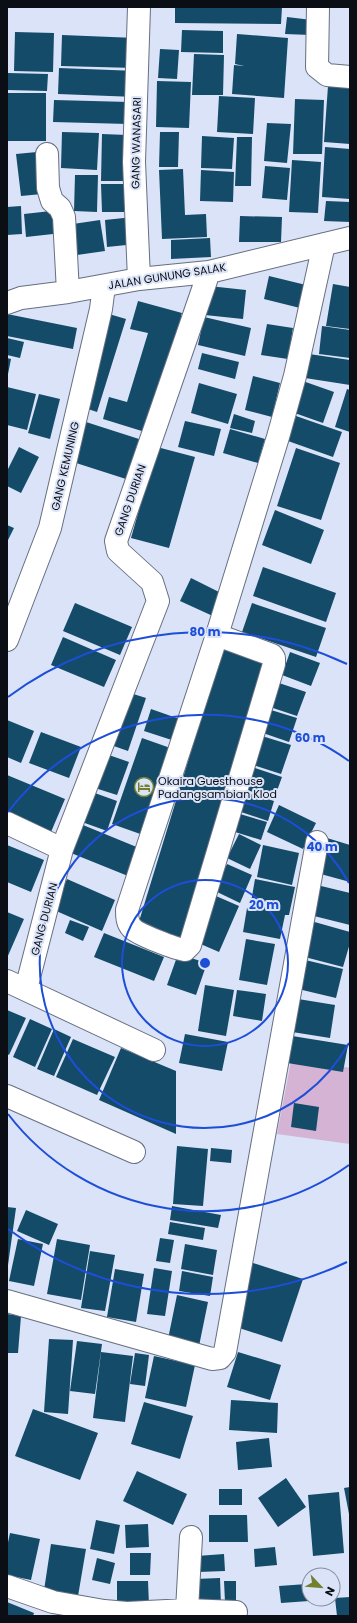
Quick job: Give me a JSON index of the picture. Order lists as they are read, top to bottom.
{
  "streets": {
    "street": [
      "GANG WANASARI",
      "JALAN GUNUNG SALAK",
      "GANG KEMUNING",
      "GANG DURIAN"
    ]
  },
  "crossings": [
    ["GANG WANASARI", "JALAN GUNUNG SALAK"],
    ["JALAN GUNUNG SALAK", "GANG KEMUNING"],
    ["JALAN GUNUNG SALAK", "GANG DURIAN"]
  ],
  "places": {
    "hotel": ["Okaira Guesthouse Padangsambian Klod"]
  },
  "north": "bottom right",
  "rings": [
    "80 m",
    "60 m",
    "40 m",
    "20 m"
  ]
}
